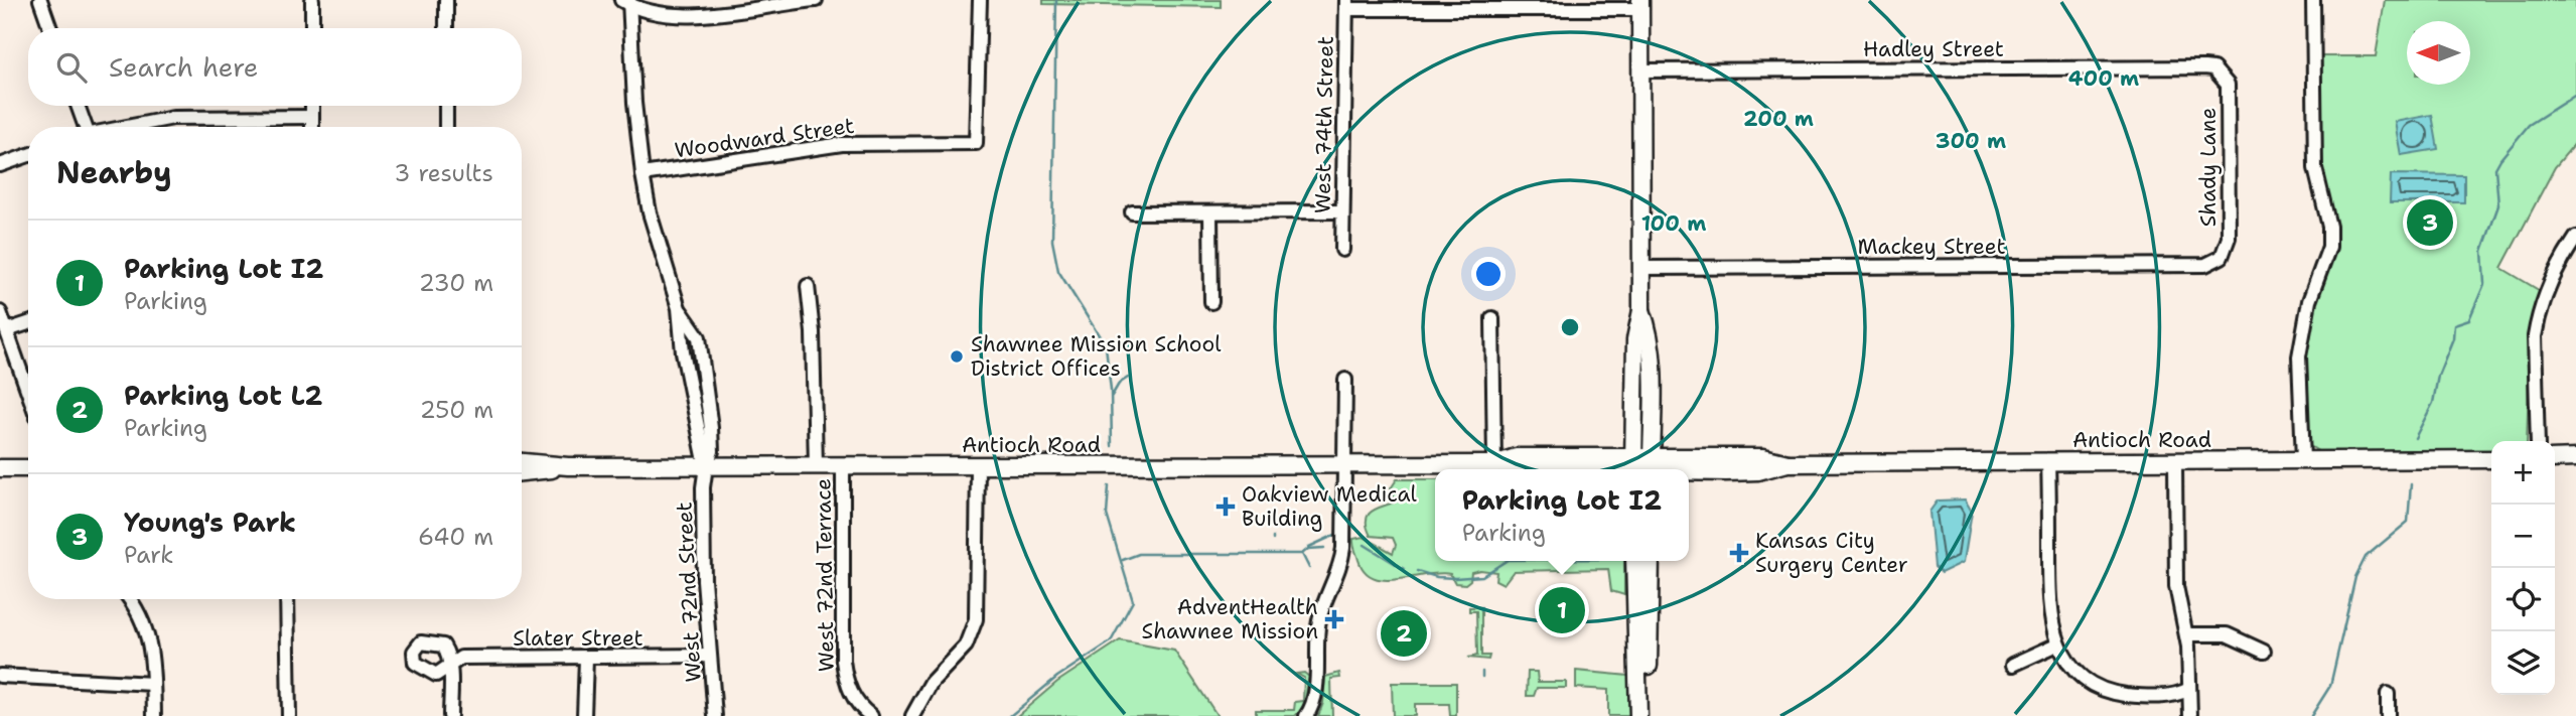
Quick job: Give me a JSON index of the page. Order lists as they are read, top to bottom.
{
  "streets": {
    "main road": ["Antioch Road"],
    "street": [
      "Hadley Street",
      "West 74th Street",
      "Woodward Street",
      "Shady Lane",
      "Mackey Street",
      "West 72nd Terrace",
      "West 72nd Street",
      "Slater Street"
    ]
  },
  "crossings": [
    ["Hadley Street", "Shady Lane"],
    ["Woodward Street", "West 72nd Street"],
    ["Shady Lane", "Mackey Street"],
    ["Antioch Road", "West 72nd Terrace"],
    ["Antioch Road", "West 72nd Street"],
    ["West 72nd Street", "Slater Street"]
  ],
  "places": {
    "other": ["Shawnee Mission School District Offices"],
    "health": ["Oakview Medical Building", "Kansas City Surgery Center", "AdventHealth Shawnee Mission"]
  },
  "north": "left",
  "page": {
    "search": "Search here",
    "heading": ["Nearby", "3 results"],
    "pins": ["3", "1", "2"],
    "list": [
      {
        "mark": "1",
        "name": "Parking Lot I2",
        "note": "Parking",
        "value": "230 m"
      },
      {
        "mark": "2",
        "name": "Parking Lot L2",
        "note": "Parking",
        "value": "250 m"
      },
      {
        "mark": "3",
        "name": "Young's Park",
        "note": "Park",
        "value": "640 m"
      }
    ],
    "map_buttons": ["+", "−"],
    "popup": ["Parking Lot I2", "Parking"]
  },
  "rings": [
    "400 m",
    "200 m",
    "300 m",
    "100 m"
  ]
}
